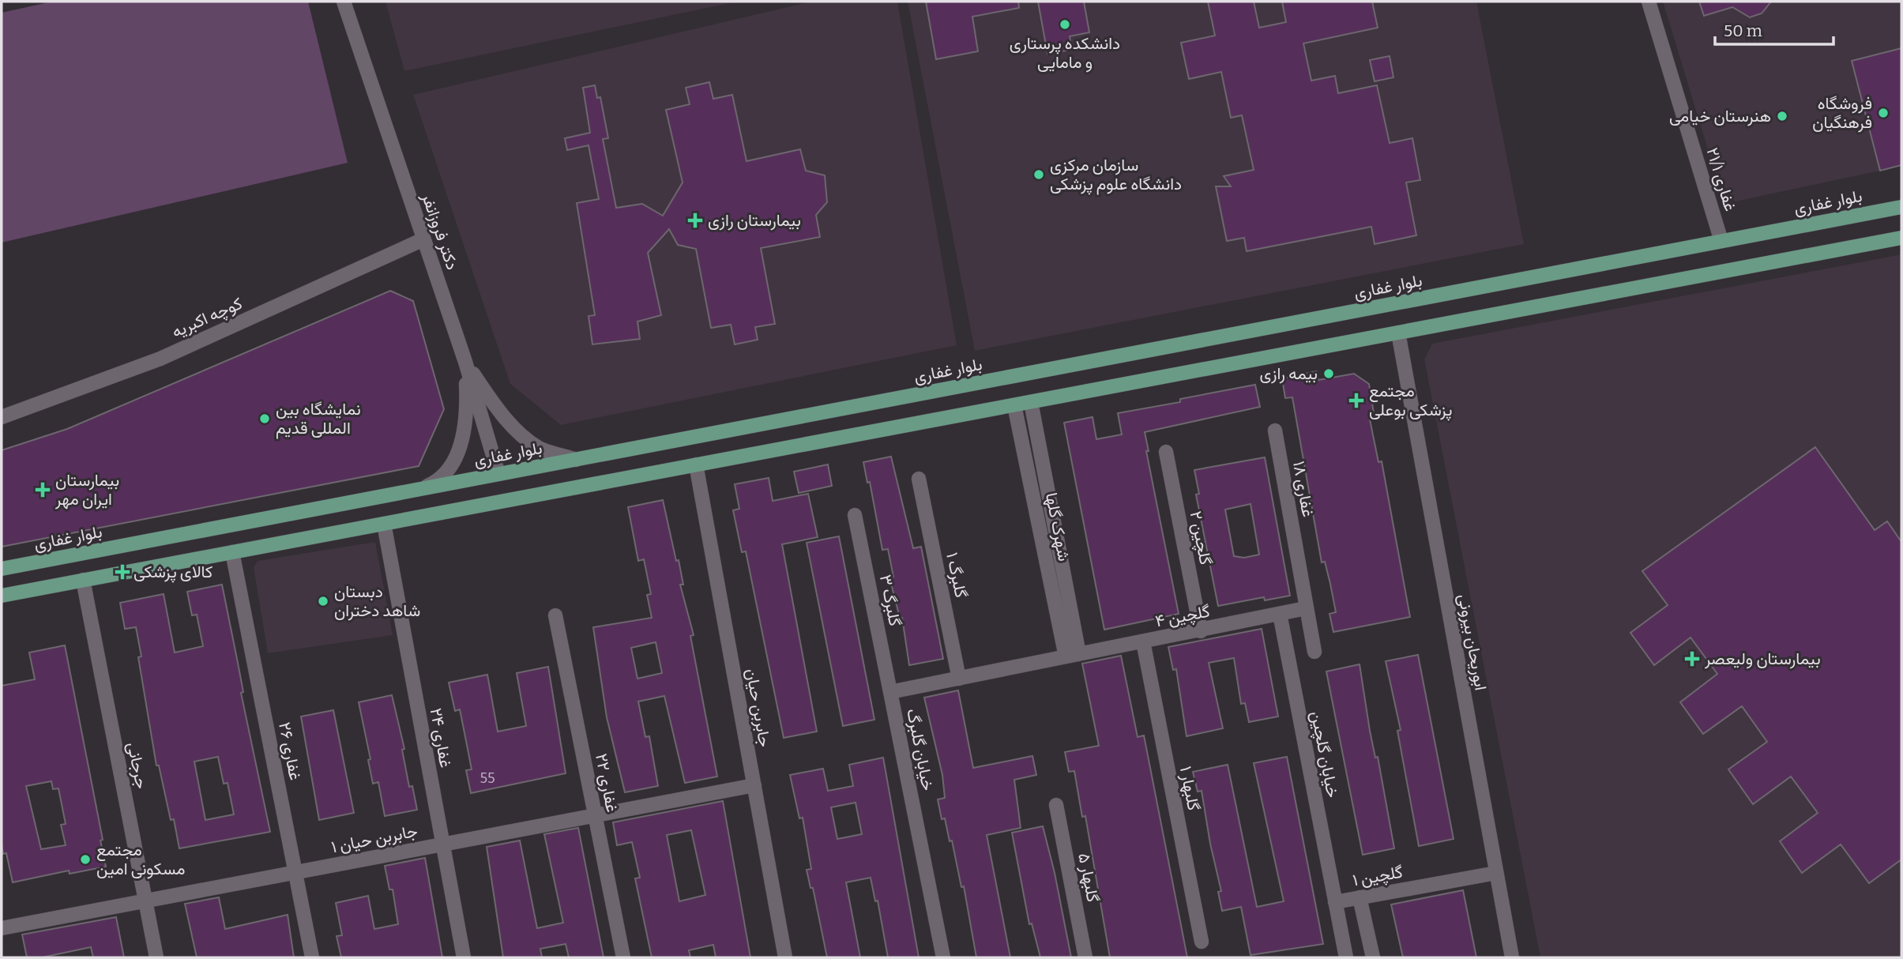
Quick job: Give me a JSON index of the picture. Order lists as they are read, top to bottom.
{
  "streets": {
    "main road": ["بلوار غفاری"],
    "street": [
      "غفاری ۲۱/۱",
      "دکتر فروزانفر",
      "کوچه اکبریه",
      "غفاری ۱۸",
      "شهرک گلها",
      "گلچین ۲",
      "گلبرگ ۱",
      "گلبرگ ۳",
      "گلچین ۴",
      "ابوریحان بیرونی",
      "جابربن حیان",
      "غفاری ۲۴",
      "خیابان گلبرگ",
      "غفاری ۲۶",
      "خیابان گلچین",
      "جرجانی",
      "غفاری ۲۲",
      "گلبهار ۱",
      "جابربن حیان ۱",
      "گلچین ۱",
      "گلبهار ۵"
    ]
  },
  "crossings": [
    ["غفاری ۲۱/۱", "بلوار غفاری"],
    ["بلوار غفاری", "دکتر فروزانفر"],
    ["دکتر فروزانفر", "کوچه اکبریه"],
    ["غفاری ۱۸", "گلچین ۴"],
    ["شهرک گلها", "گلچین ۴"],
    ["شهرک گلها", "خیابان گلبرگ"],
    ["گلچین ۲", "گلچین ۴"],
    ["گلبرگ ۱", "خیابان گلبرگ"],
    ["گلبرگ ۳", "خیابان گلبرگ"],
    ["گلچین ۴", "خیابان گلبرگ"],
    ["گلچین ۴", "خیابان گلچین"],
    ["گلچین ۴", "گلبهار ۱"],
    ["ابوریحان بیرونی", "گلچین ۱"],
    ["جابربن حیان", "جابربن حیان ۱"],
    ["غفاری ۲۴", "جابربن حیان ۱"],
    ["غفاری ۲۶", "جابربن حیان ۱"],
    ["خیابان گلچین", "گلچین ۱"],
    ["جرجانی", "جابربن حیان ۱"],
    ["غفاری ۲۲", "جابربن حیان ۱"]
  ],
  "places": {
    "other": [
      "دانشکده پرستاری و مامایی",
      "فروشگاه فرهنگیان",
      "هنرستان خیامی",
      "سازمان مرکزی دانشگاه علوم پزشکی",
      "بیمه رازی",
      "نمایشگاه بین المللی قدیم",
      "دبستان شاهد دختران",
      "مجتمع مسکونی امین"
    ],
    "health": [
      "بیمارستان رازی",
      "مجتمع پزشکی بوعلی",
      "بیمارستان ایران مهر",
      "کالای پزشکی",
      "بیمارستان ولیعصر"
    ]
  },
  "house_numbers": ["55"],
  "scale_bar": "50 m"
}
